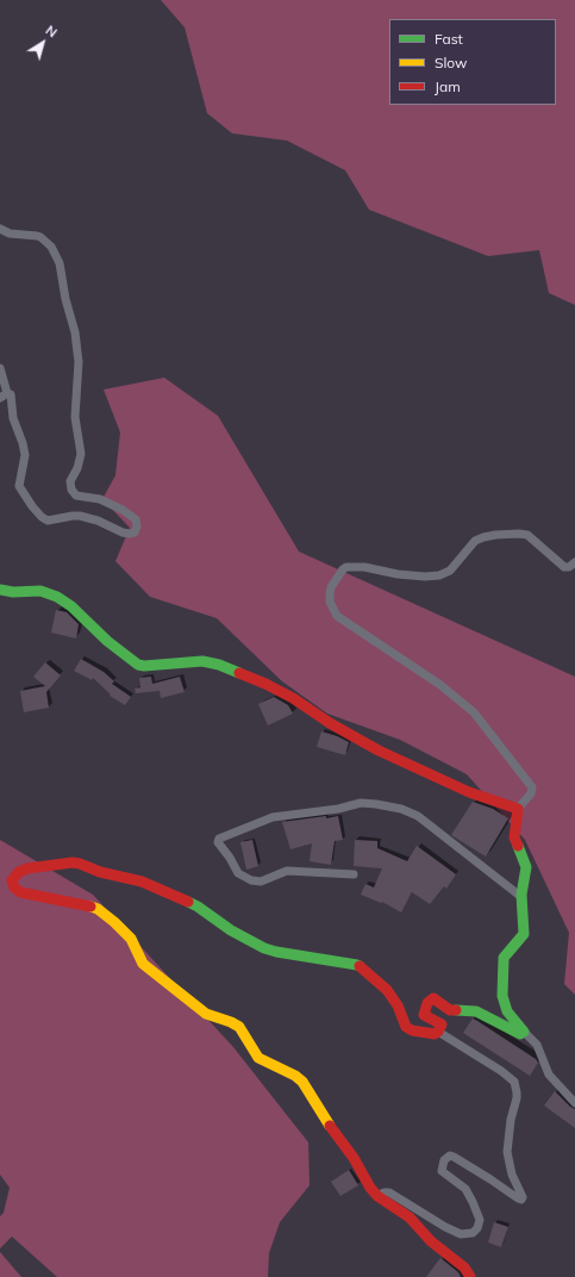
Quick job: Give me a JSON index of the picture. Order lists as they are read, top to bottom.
{
  "legend": ["Fast", "Slow", "Jam"],
  "north": "top right"
}
